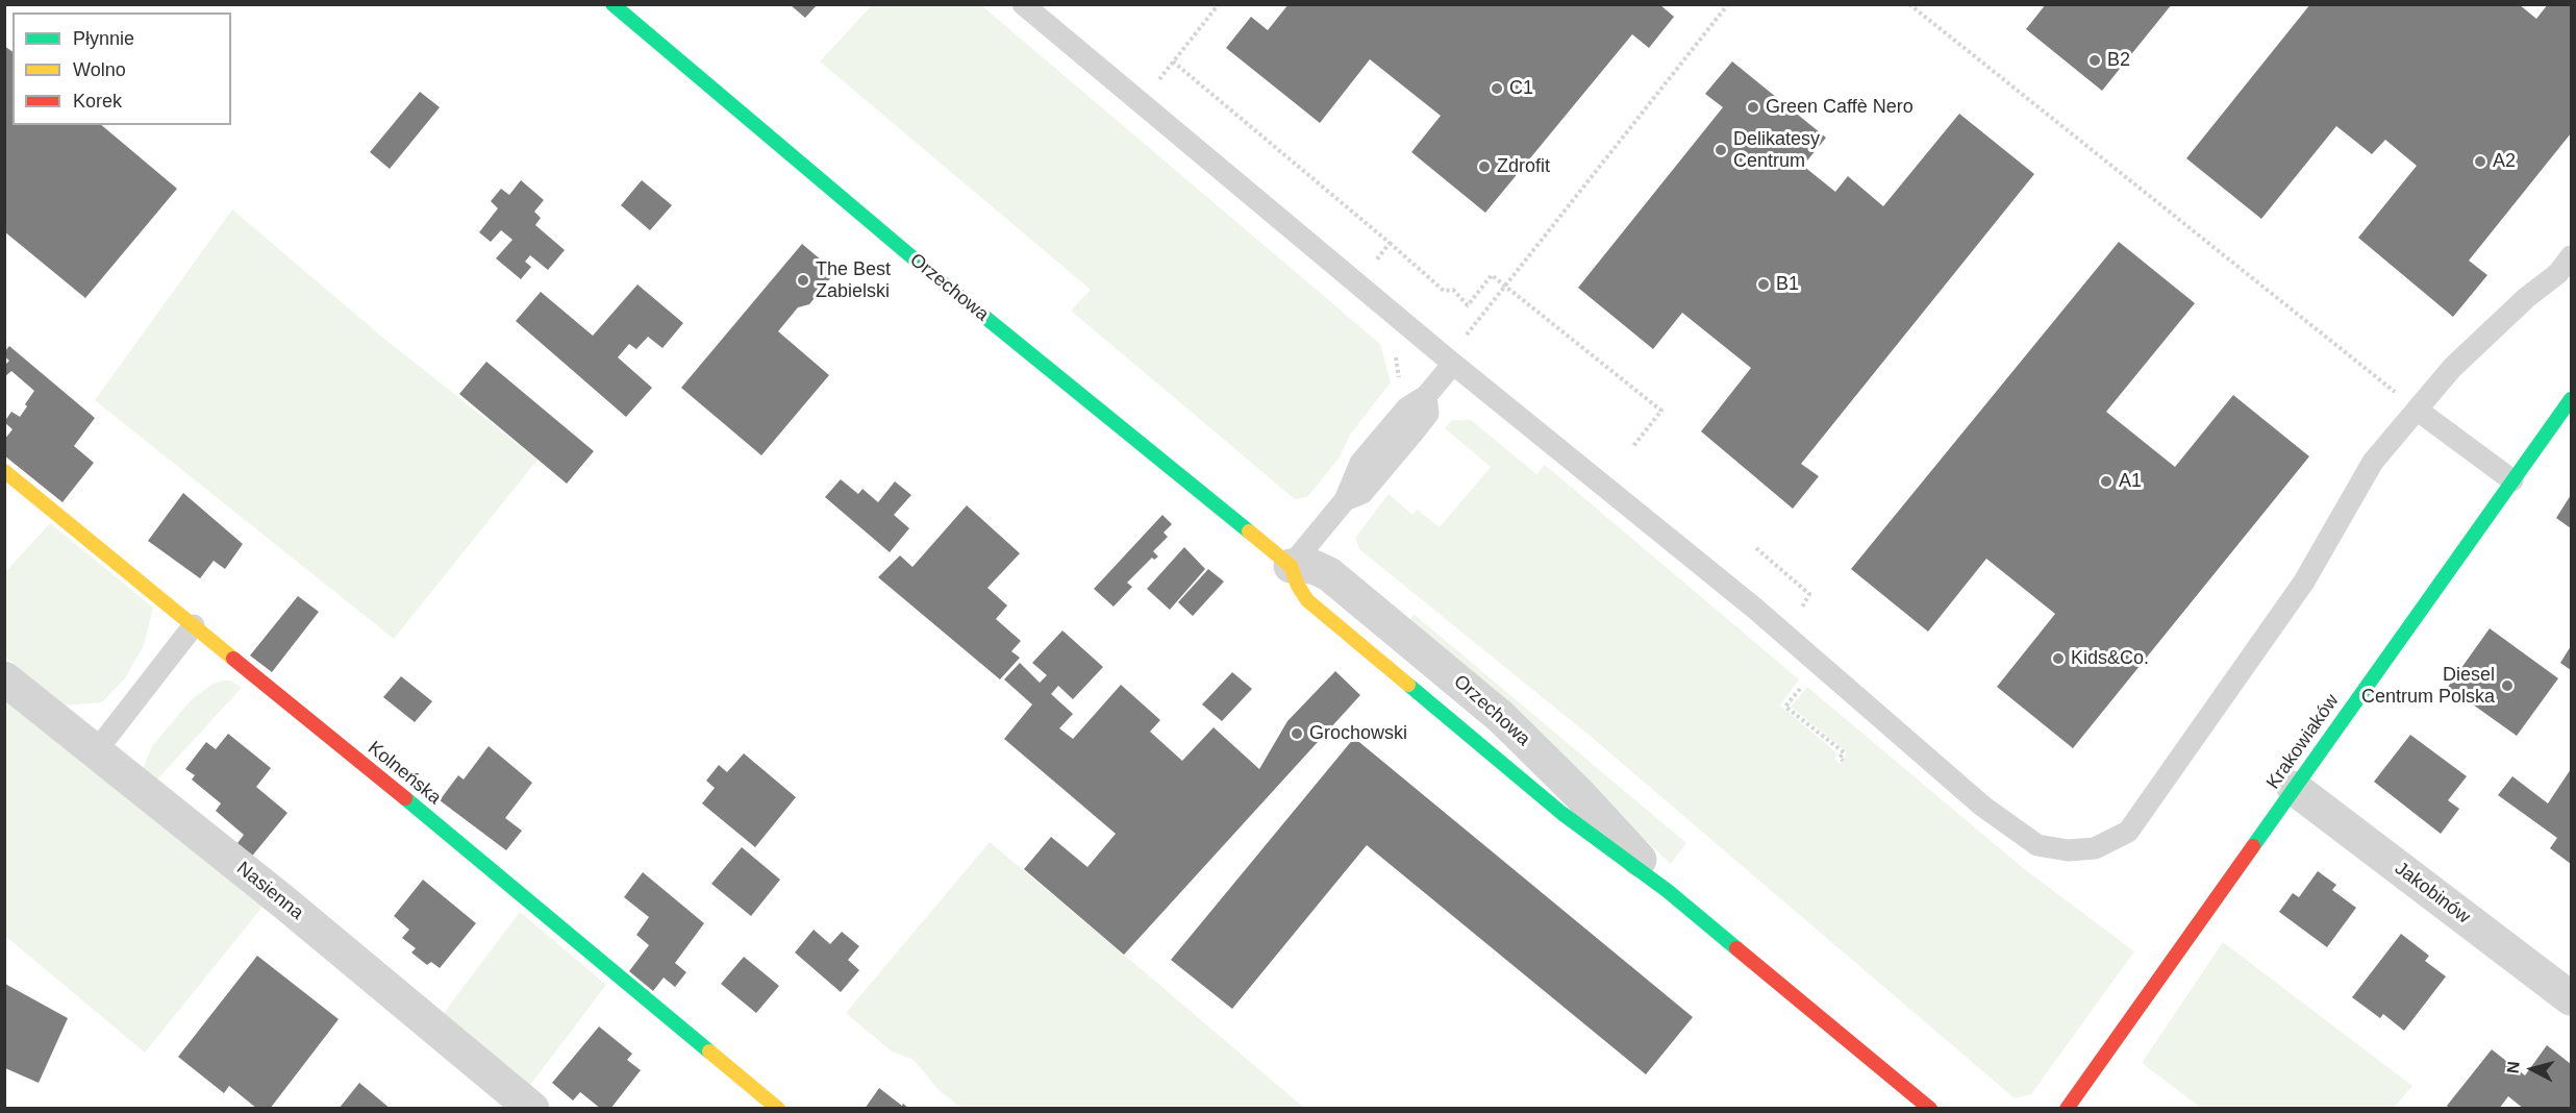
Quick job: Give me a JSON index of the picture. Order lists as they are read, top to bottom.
{
  "streets": {
    "street": [
      "Orzechowa",
      "Krakowiaków",
      "Kolneńska",
      "Nasienna",
      "Jakobinów"
    ]
  },
  "crossings": [
    ["Krakowiaków", "Jakobinów"]
  ],
  "places": [
    "B2",
    "C1",
    "Green Caffè Nero",
    "Delikatesy Centrum",
    "A2",
    "Zdrofit",
    "The Best Zabielski",
    "B1",
    "A1",
    "Kids&Co.",
    "Diesel Centrum Polska",
    "Grochowski"
  ],
  "legend": ["Płynnie", "Wolno", "Korek"],
  "north": "left"
}
